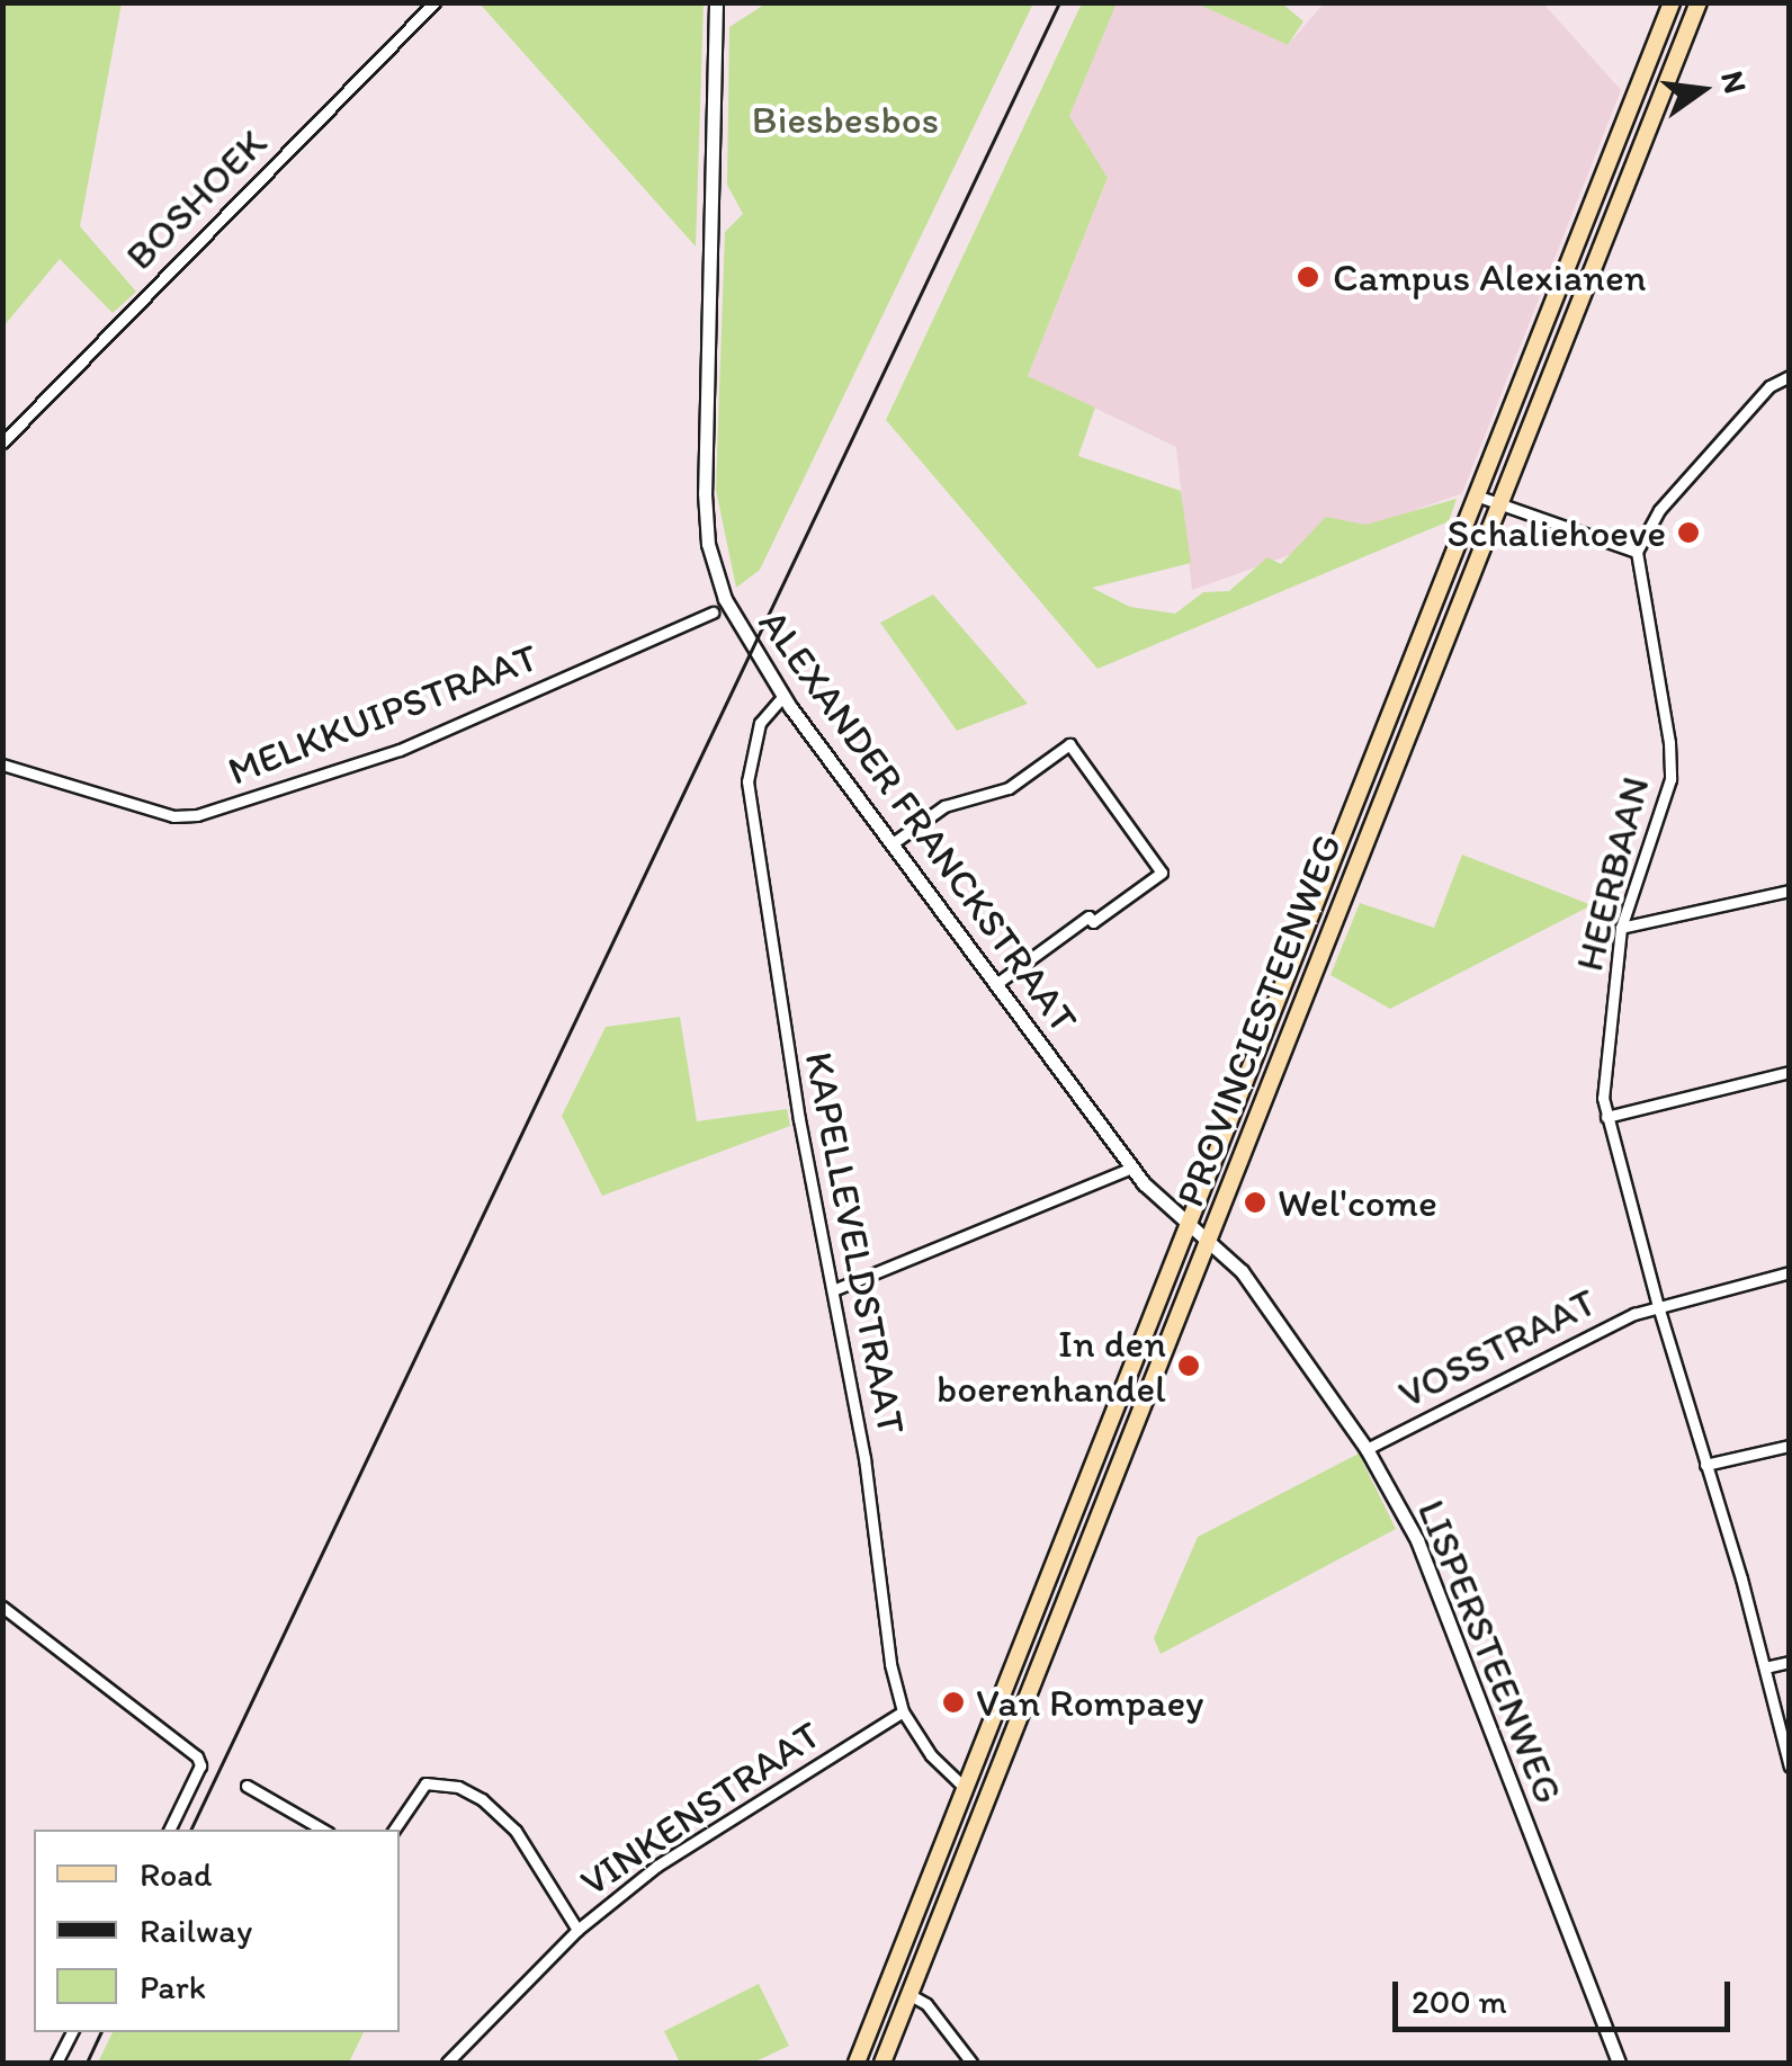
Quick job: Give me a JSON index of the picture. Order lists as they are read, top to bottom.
{
  "streets": {
    "main road": ["PROVINCIESTEENWEG"],
    "street": [
      "BOSHOEK",
      "MELKKUIPSTRAAT",
      "ALEXANDER FRANCKSTRAAT",
      "HEERBAAN",
      "KAPELLEVELDSTRAAT",
      "VOSSTRAAT",
      "LISPERSTEENWEG",
      "VINKENSTRAAT"
    ]
  },
  "crossings": [
    ["ALEXANDER FRANCKSTRAAT", "PROVINCIESTEENWEG"],
    ["ALEXANDER FRANCKSTRAAT", "KAPELLEVELDSTRAAT"],
    ["ALEXANDER FRANCKSTRAAT", "LISPERSTEENWEG"],
    ["HEERBAAN", "VOSSTRAAT"],
    ["PROVINCIESTEENWEG", "KAPELLEVELDSTRAAT"],
    ["PROVINCIESTEENWEG", "LISPERSTEENWEG"],
    ["KAPELLEVELDSTRAAT", "VINKENSTRAAT"],
    ["VOSSTRAAT", "LISPERSTEENWEG"]
  ],
  "parks": ["Biesbesbos"],
  "places": [
    "Campus Alexianen",
    "Schaliehoeve",
    "Wel'come",
    "In den boerenhandel",
    "Van Rompaey"
  ],
  "legend": ["Road", "Railway", "Park"],
  "scale_bar": "200 m",
  "north": "right"
}
